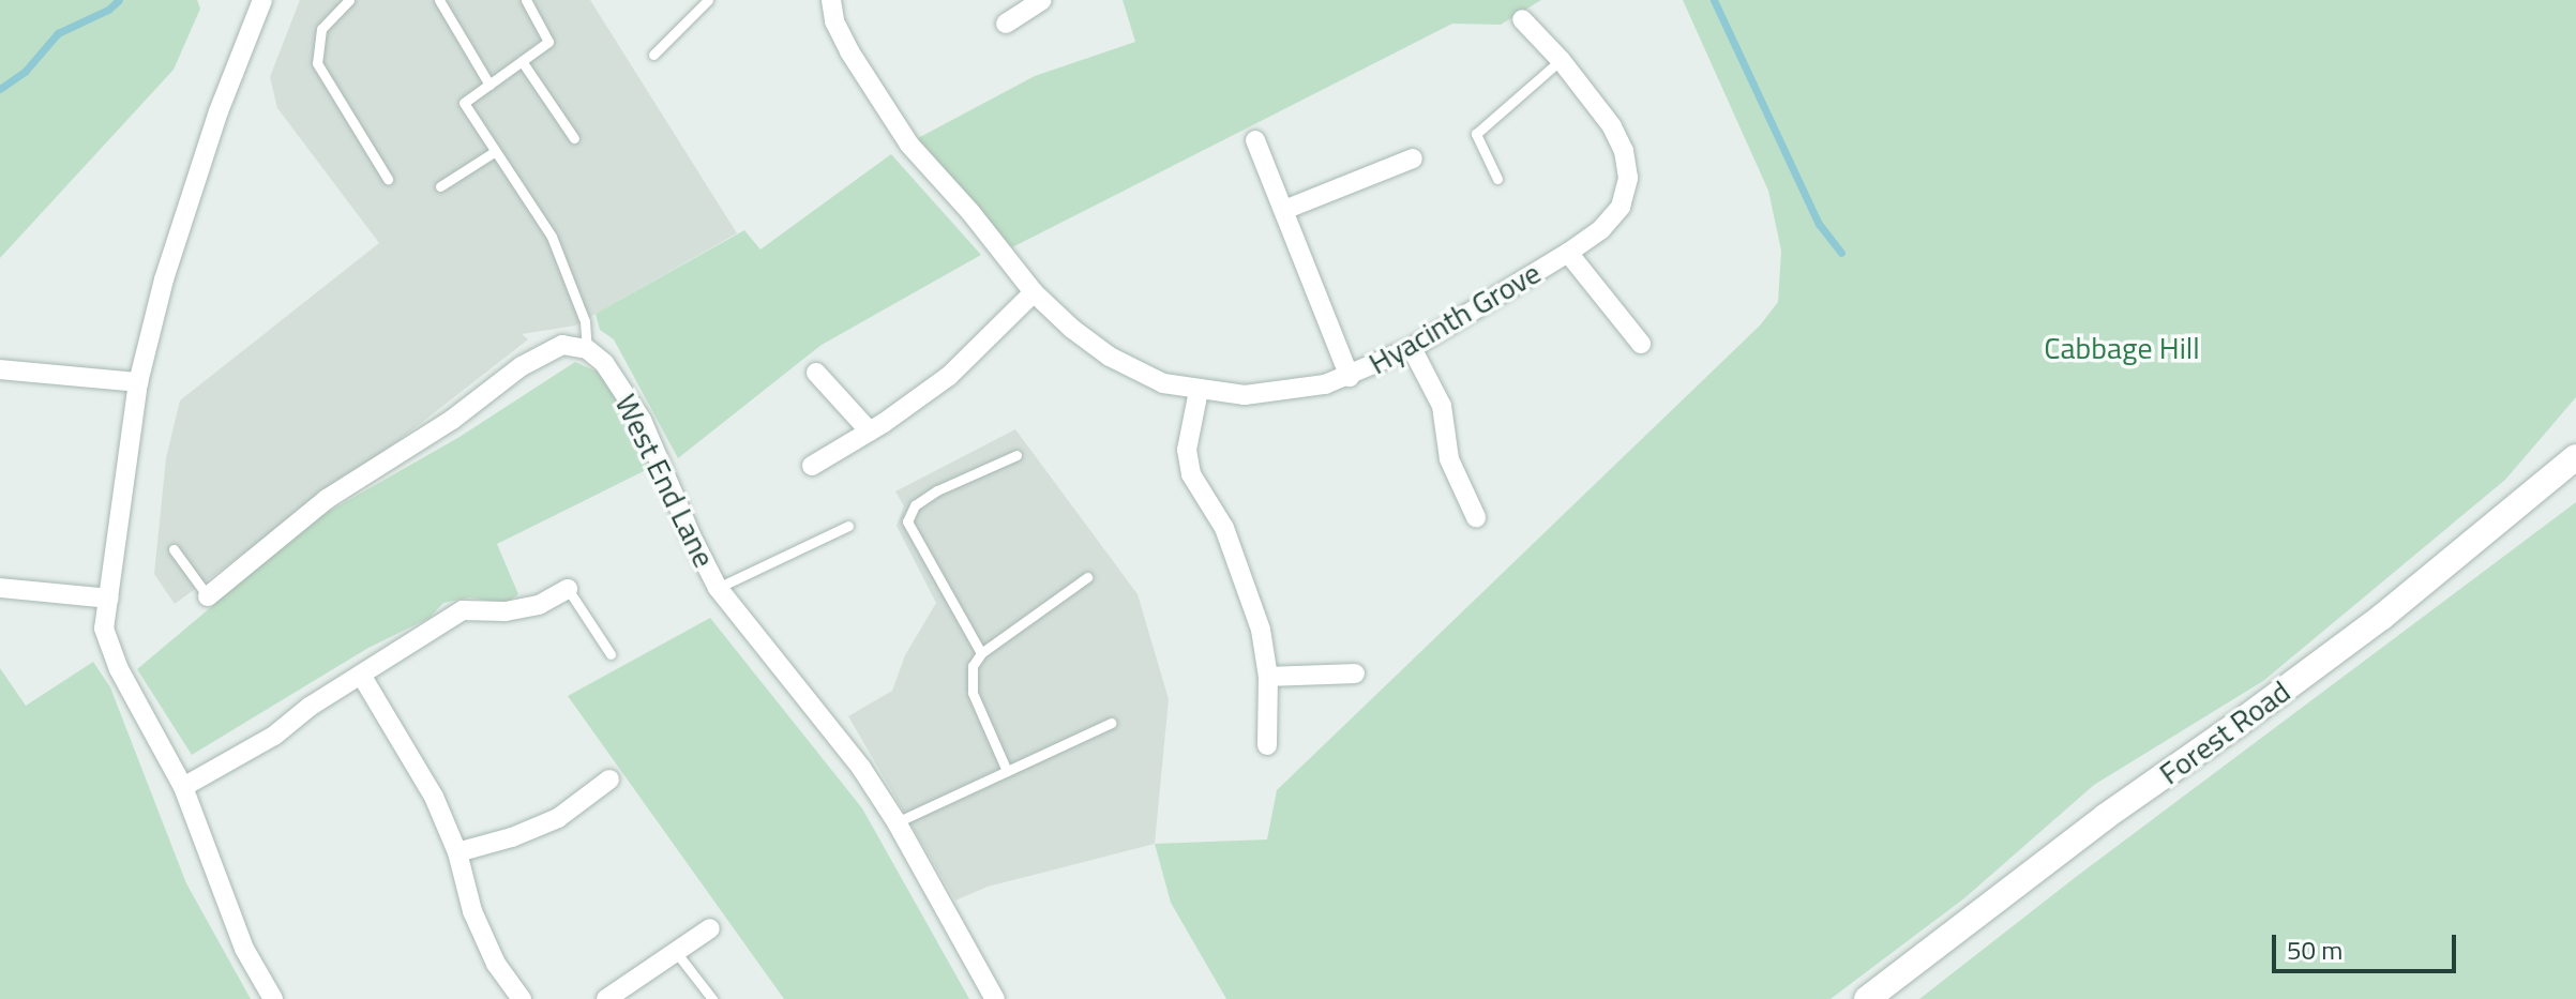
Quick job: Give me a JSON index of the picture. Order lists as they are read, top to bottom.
{
  "streets": {
    "main road": ["Forest Road"],
    "street": ["Hyacinth Grove", "West End Lane"]
  },
  "parks": ["Cabbage Hill"],
  "scale_bar": "50 m"
}
